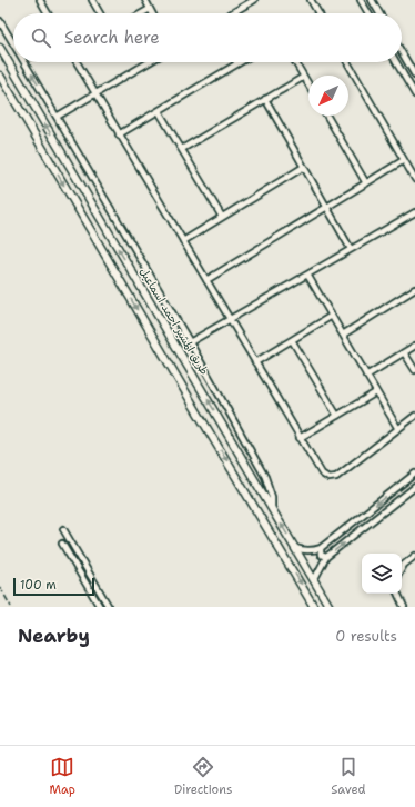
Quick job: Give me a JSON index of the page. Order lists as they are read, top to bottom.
{
  "streets": {
    "street": ["طريق المشير احمد اسماعيل"]
  },
  "scale_bar": "100 m",
  "north": "bottom left",
  "page": {
    "search": "Search here",
    "scale": "100 m",
    "heading": ["Nearby", "0 results"],
    "nav": ["Map", "Directions", "Saved"]
  }
}
